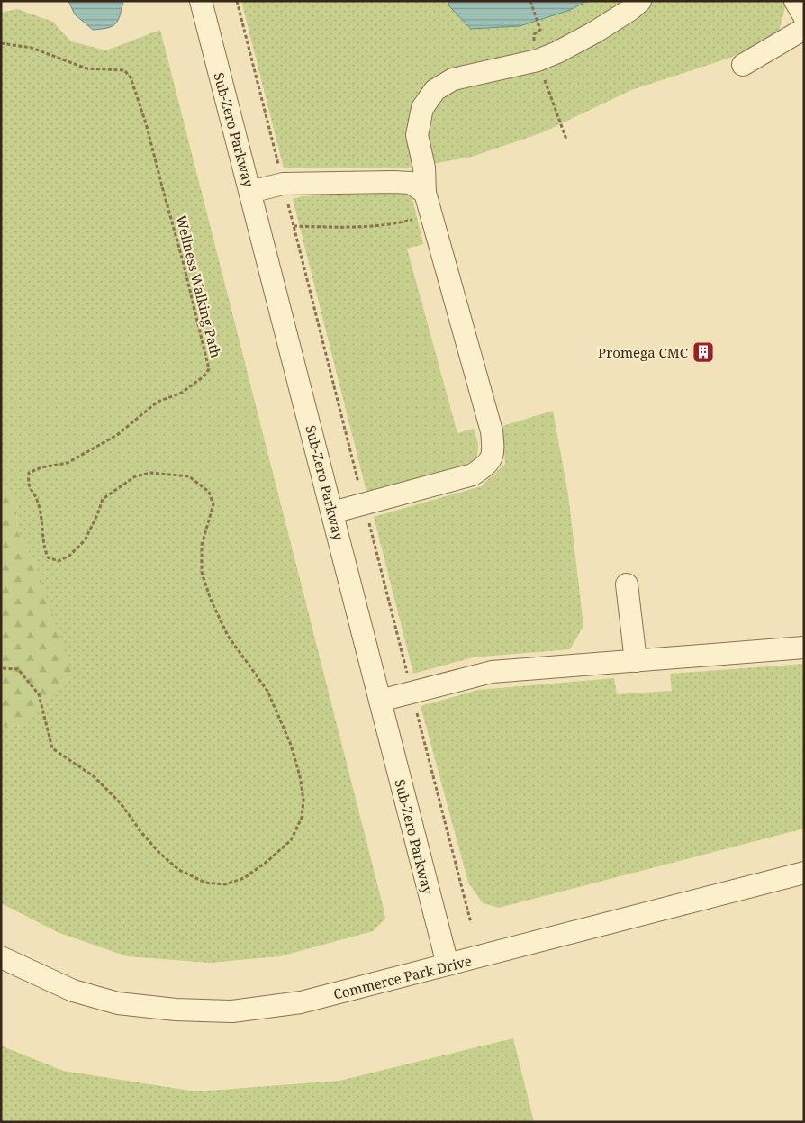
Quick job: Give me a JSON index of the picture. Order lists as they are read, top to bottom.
{
  "streets": {
    "street": ["Sub-Zero Parkway", "Commerce Park Drive"],
    "path": ["Wellness Walking Path"]
  },
  "crossings": [
    ["Sub-Zero Parkway", "Commerce Park Drive"]
  ],
  "places": {
    "building": ["Promega CMC"]
  }
}
